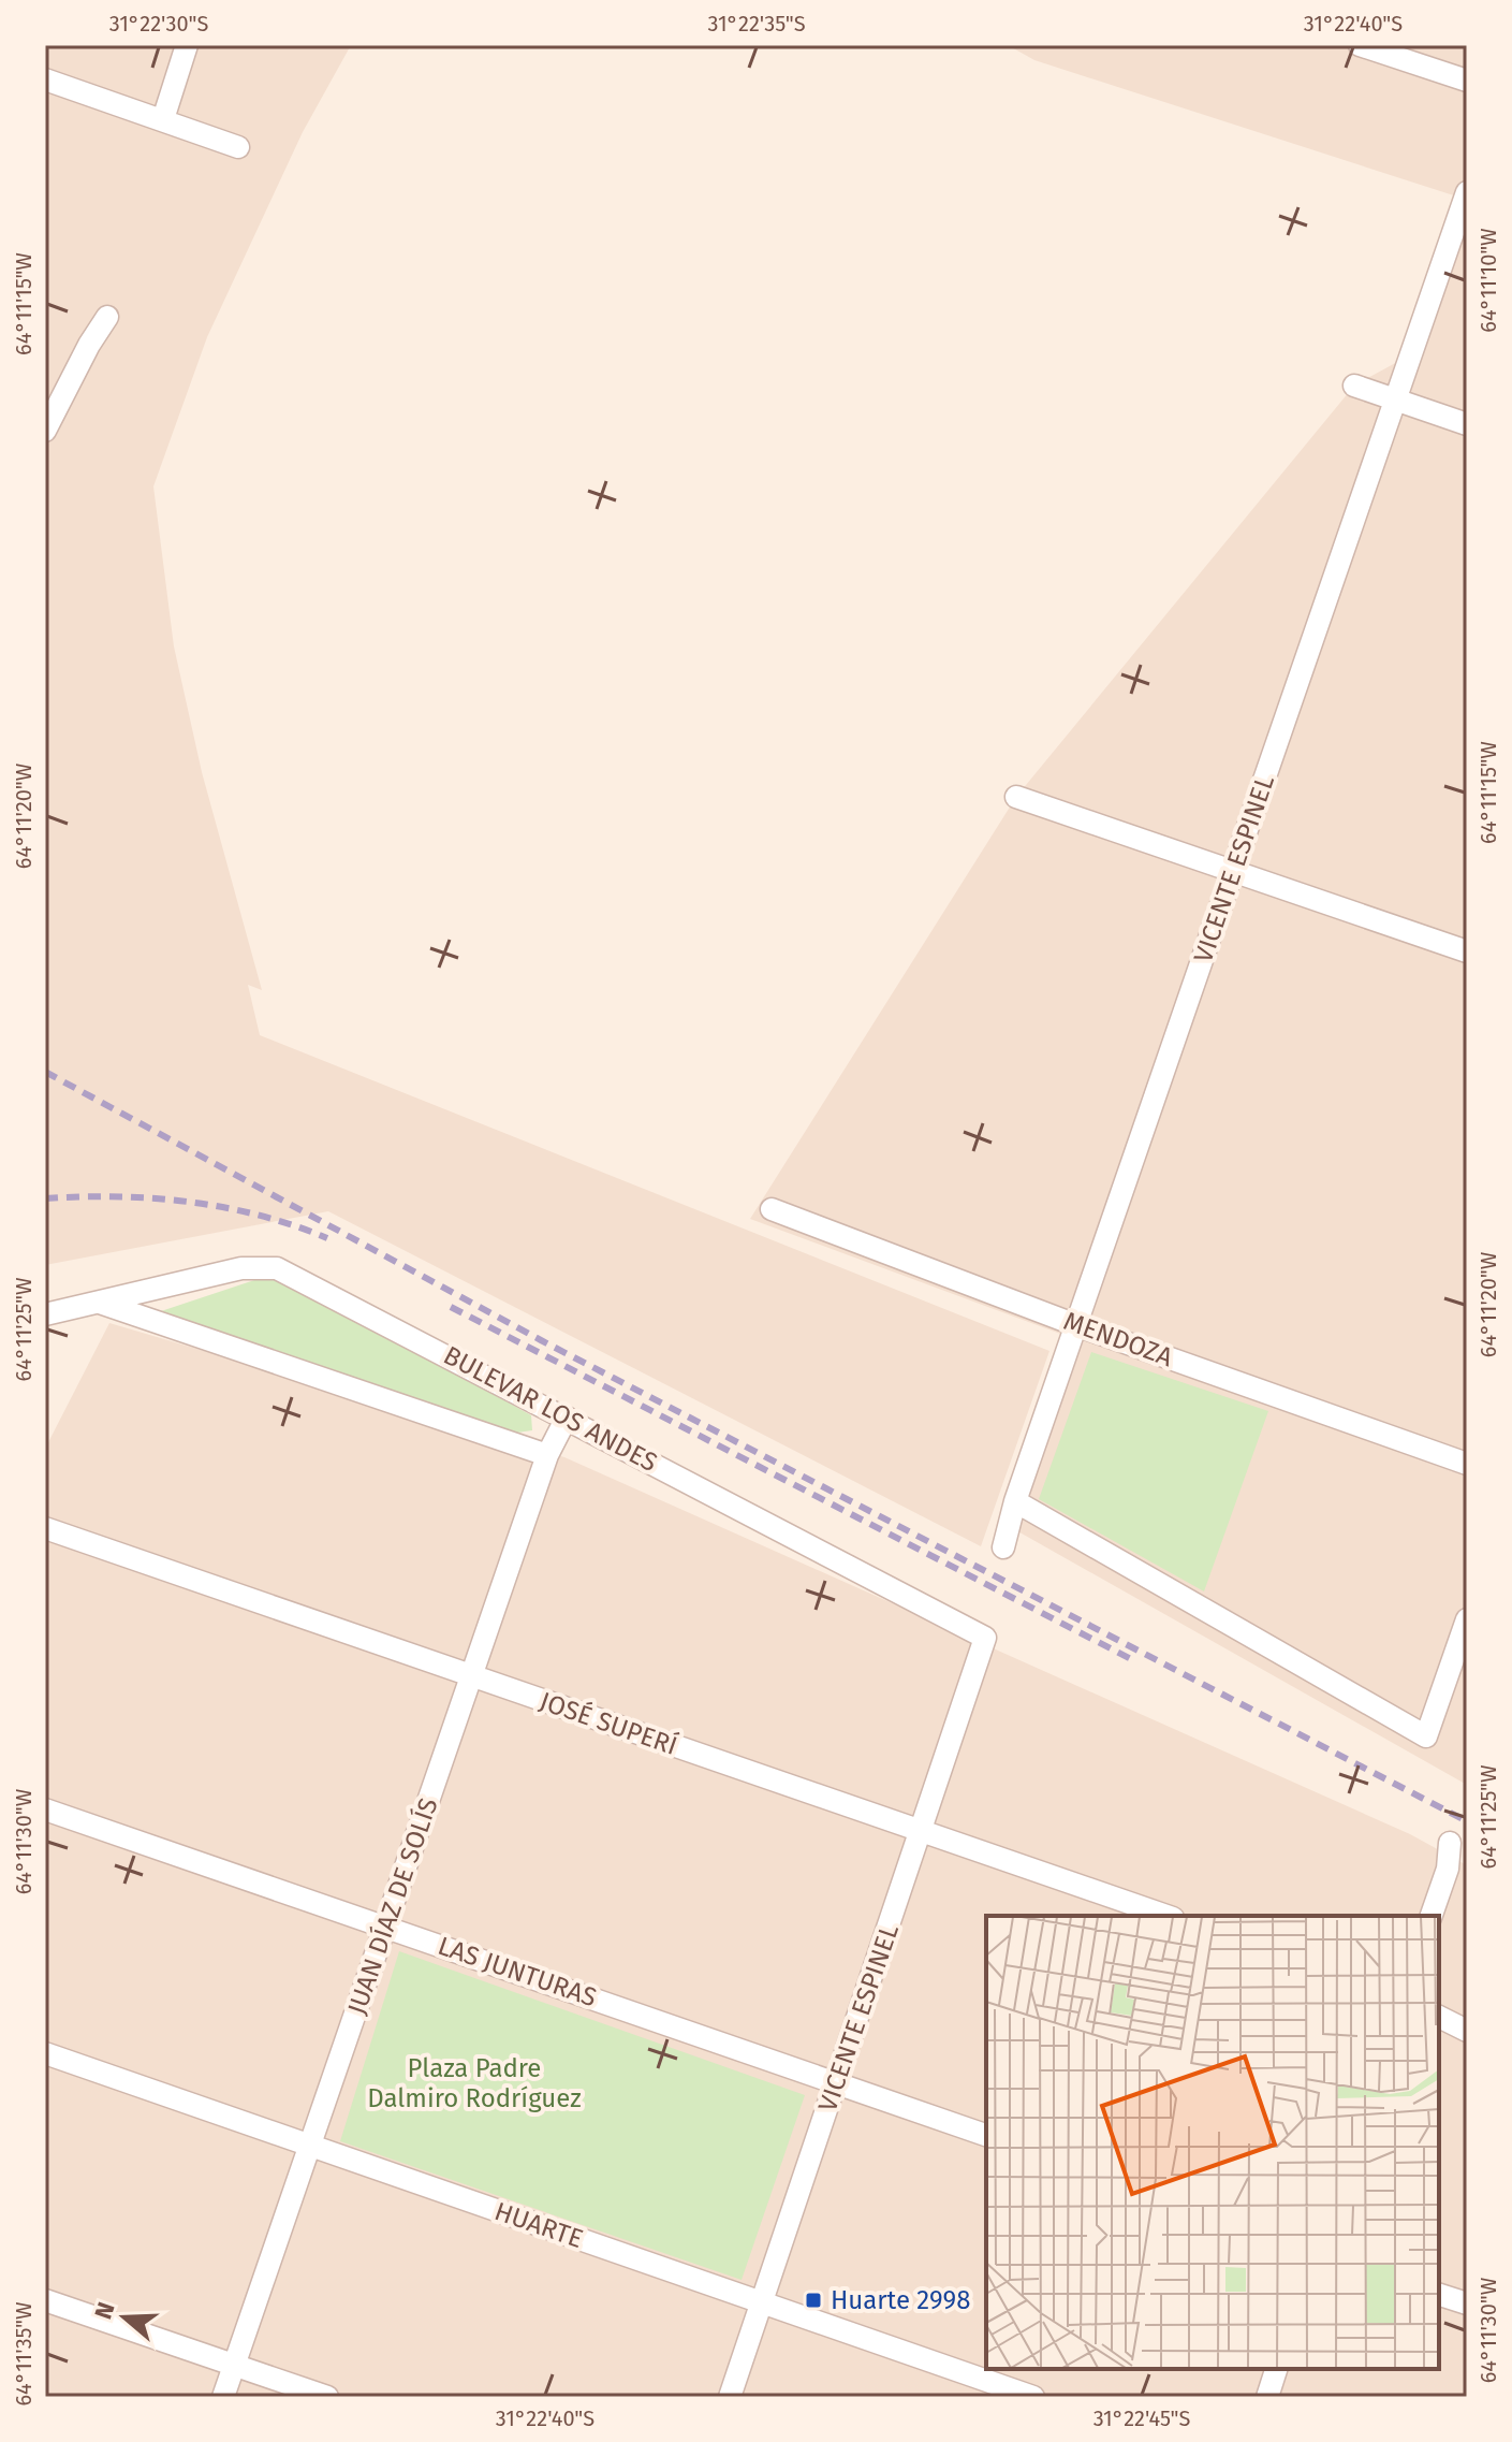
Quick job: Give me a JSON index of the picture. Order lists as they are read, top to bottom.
{
  "streets": {
    "street": [
      "VICENTE ESPINEL",
      "MENDOZA",
      "BULEVAR LOS ANDES",
      "JOSÉ SUPERÍ",
      "JUAN DÍAZ DE SOLÍS",
      "LAS JUNTURAS",
      "HUARTE"
    ]
  },
  "crossings": [
    ["VICENTE ESPINEL", "MENDOZA"],
    ["VICENTE ESPINEL", "BULEVAR LOS ANDES"],
    ["VICENTE ESPINEL", "JOSÉ SUPERÍ"],
    ["VICENTE ESPINEL", "LAS JUNTURAS"],
    ["VICENTE ESPINEL", "HUARTE"],
    ["BULEVAR LOS ANDES", "JUAN DÍAZ DE SOLÍS"],
    ["JOSÉ SUPERÍ", "JUAN DÍAZ DE SOLÍS"],
    ["JUAN DÍAZ DE SOLÍS", "LAS JUNTURAS"],
    ["JUAN DÍAZ DE SOLÍS", "HUARTE"]
  ],
  "parks": ["Plaza Padre Dalmiro Rodríguez"],
  "places": {
    "transit": ["Huarte 2998"]
  },
  "north": "left",
  "coordinates": [
    "31°22'30\"S",
    "31°22'35\"S",
    "31°22'40\"S",
    "64°11'10\"W",
    "64°11'15\"W",
    "64°11'20\"W",
    "64°11'25\"W",
    "64°11'30\"W",
    "64°11'35\"W",
    "31°22'45\"S"
  ]
}
